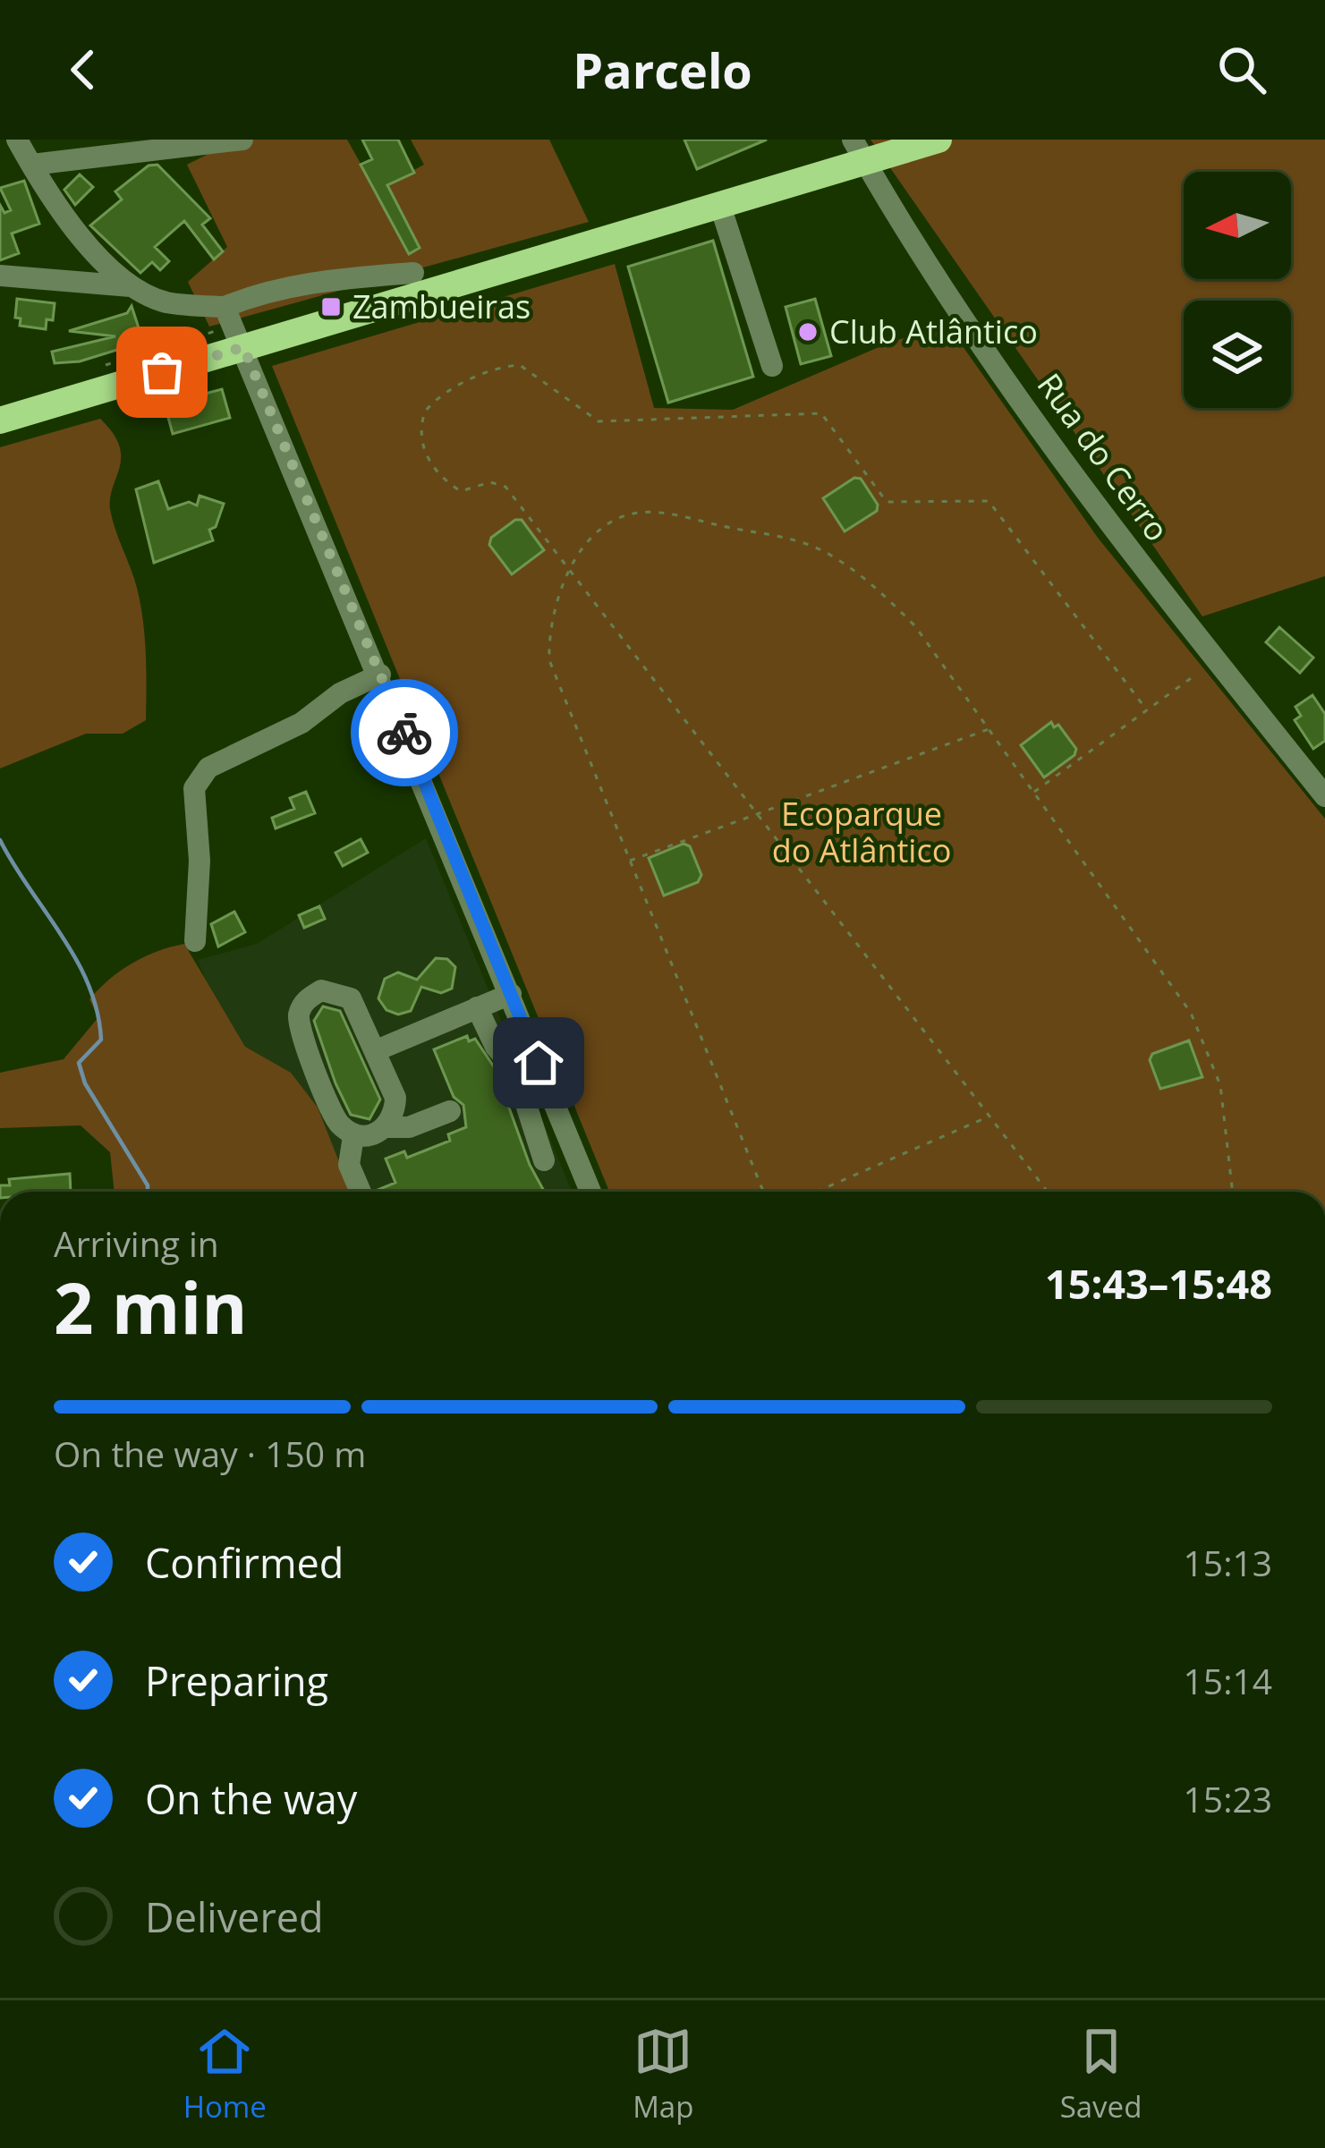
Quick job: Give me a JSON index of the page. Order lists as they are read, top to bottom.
{
  "streets": {
    "street": ["Rua do Cerro"]
  },
  "parks": ["Ecoparque do Atlântico"],
  "places": {
    "transit": ["Zambueiras"],
    "other": ["Club Atlântico"]
  },
  "north": "left",
  "page": {
    "header": "Parcelo",
    "heading": ["2 min", "Arriving in", "15:43–15:48"],
    "bar": "On the way · 150 m",
    "list": [
      ["Confirmed", "15:13"],
      ["Preparing", "15:14"],
      ["On the way", "15:23"],
      "Delivered"
    ],
    "tabs": ["Home", "Map", "Saved"]
  }
}
